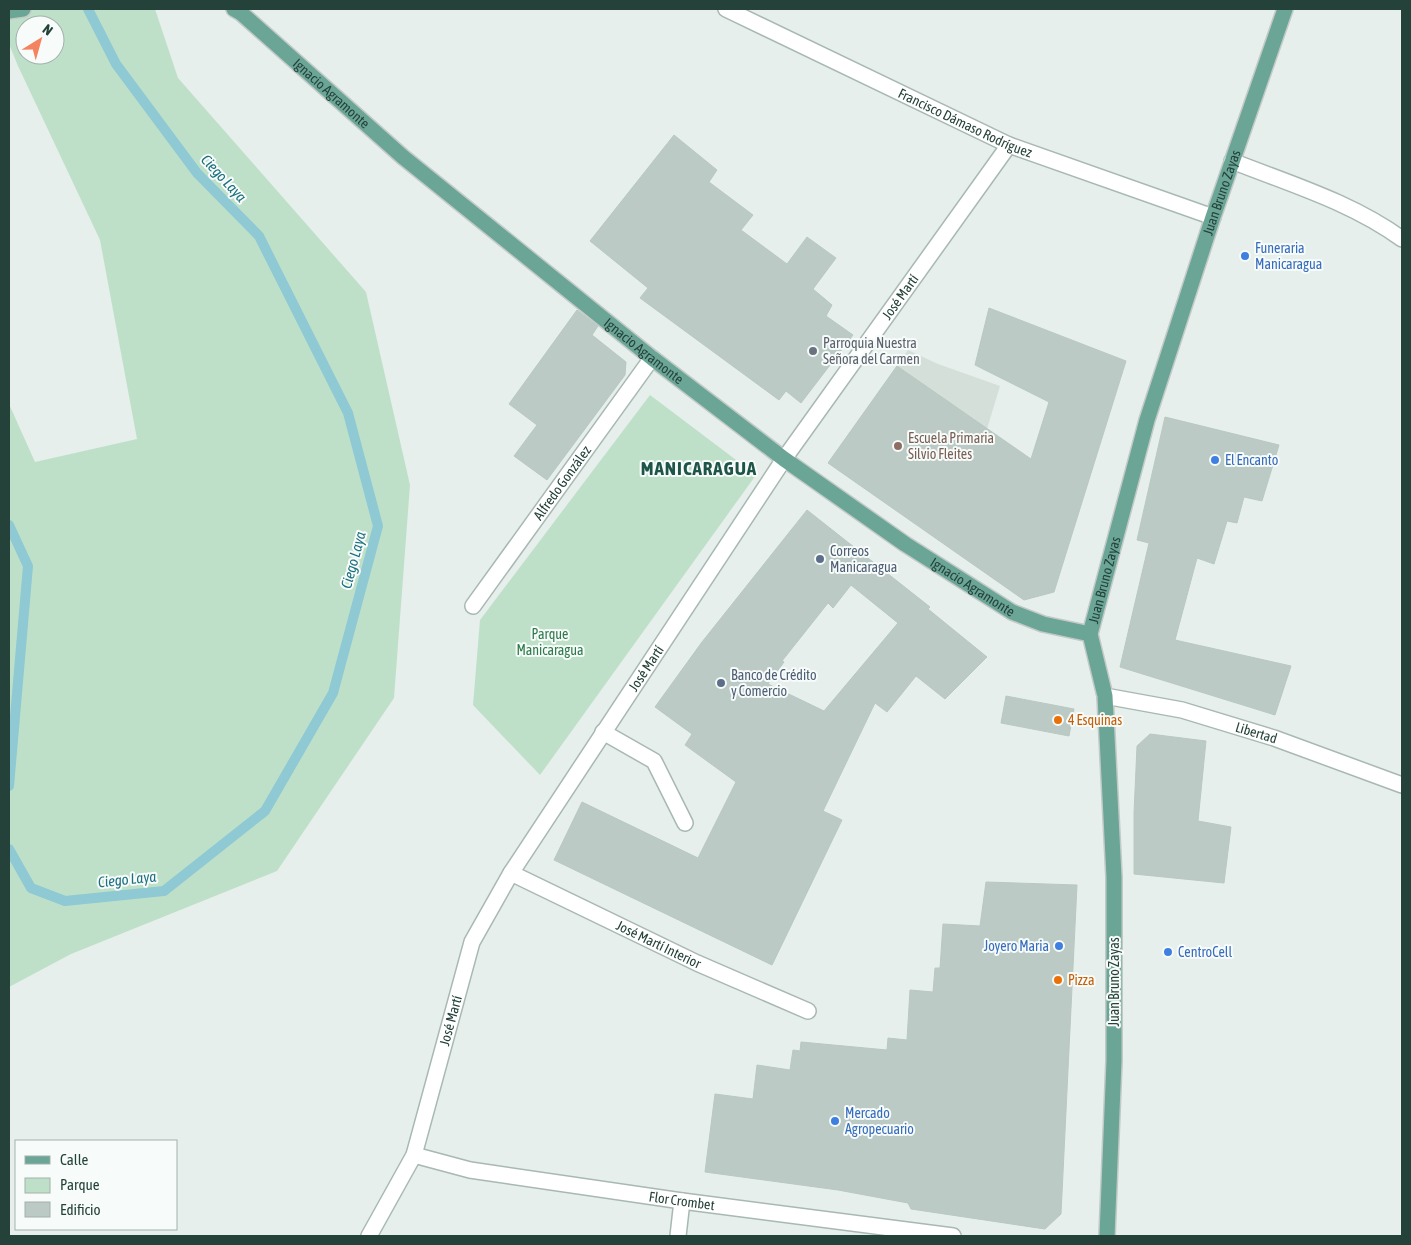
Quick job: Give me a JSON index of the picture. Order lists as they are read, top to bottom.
{
  "streets": {
    "main road": ["Ignacio Agramonte", "Juan Bruno Zayas"],
    "street": [
      "Francisco Dámaso Rodríguez",
      "José Martí",
      "Alfredo González",
      "Libertad",
      "José Martí Interior",
      "Flor Crombet"
    ]
  },
  "crossings": [
    ["Ignacio Agramonte", "Juan Bruno Zayas"],
    ["Ignacio Agramonte", "José Martí"],
    ["Ignacio Agramonte", "Alfredo González"],
    ["Francisco Dámaso Rodríguez", "Juan Bruno Zayas"],
    ["Francisco Dámaso Rodríguez", "José Martí"],
    ["Juan Bruno Zayas", "Libertad"],
    ["José Martí", "José Martí Interior"],
    ["José Martí", "Flor Crombet"]
  ],
  "districts": ["MANICARAGUA"],
  "water": ["Ciego Laya"],
  "parks": ["Parque Manicaragua"],
  "places": [
    "Funeraria Manicaragua",
    "Parroquia Nuestra Señora del Carmen",
    "Escuela Primaria Silvio Fleites",
    "El Encanto",
    "Correos Manicaragua",
    "Banco de Crédito y Comercio",
    "4 Esquinas",
    "Joyero Maria",
    "CentroCell",
    "Pizza",
    "Mercado Agropecuario"
  ],
  "legend": ["Calle", "Parque", "Edificio"],
  "north": "top right"
}
